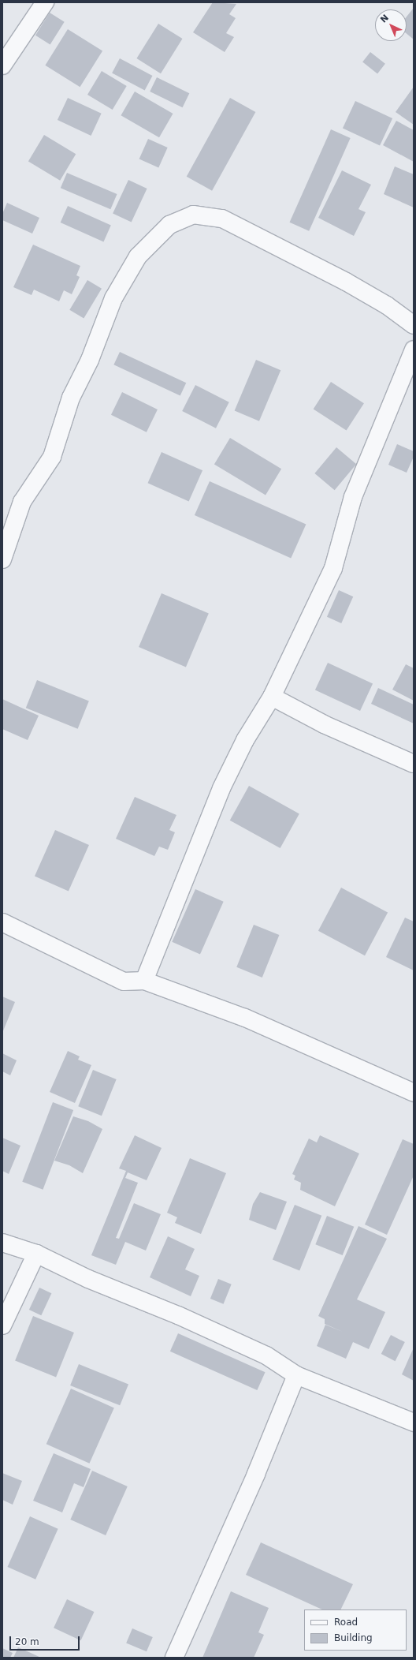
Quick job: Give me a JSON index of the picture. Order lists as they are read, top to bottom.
{
  "legend": ["Road", "Building"],
  "scale_bar": "20 m",
  "north": "top left"
}
